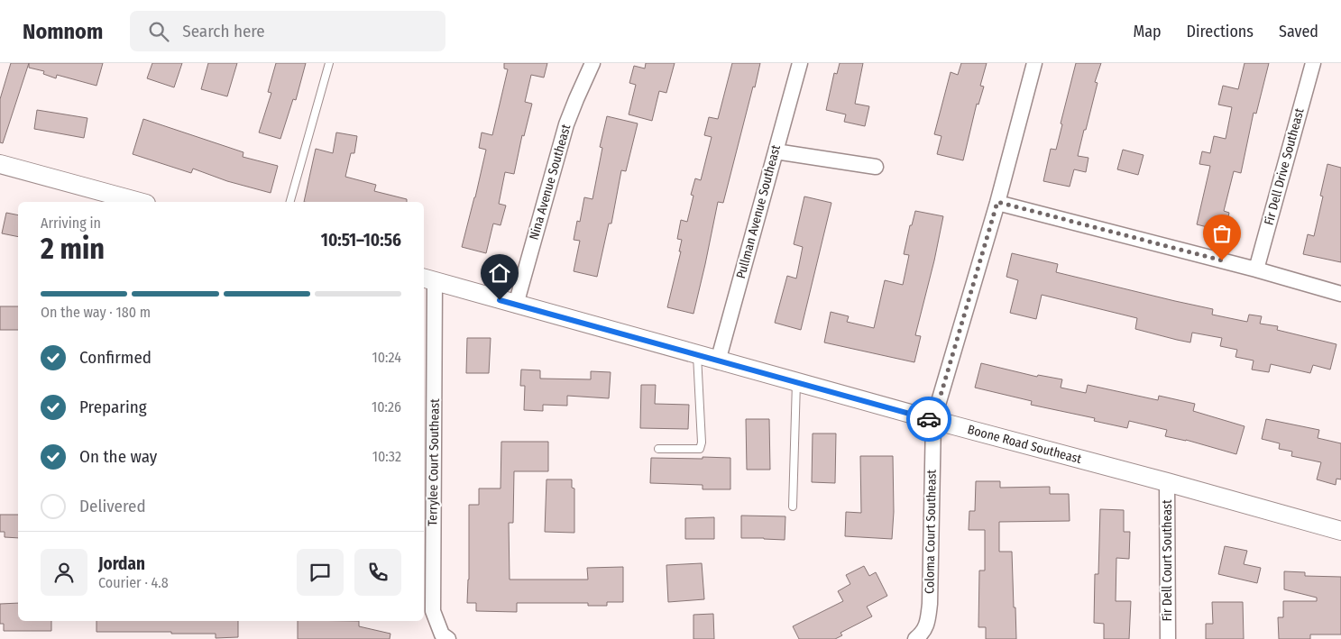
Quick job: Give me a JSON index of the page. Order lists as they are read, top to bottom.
{
  "streets": {
    "street": [
      "Fir Dell Drive Southeast",
      "Nina Avenue Southeast",
      "Pullman Avenue Southeast",
      "Boone Road Southeast",
      "Terrylee Court Southeast",
      "Coloma Court Southeast",
      "Fir Dell Court Southeast"
    ]
  },
  "crossings": [
    ["Nina Avenue Southeast", "Boone Road Southeast"],
    ["Pullman Avenue Southeast", "Boone Road Southeast"],
    ["Boone Road Southeast", "Terrylee Court Southeast"],
    ["Boone Road Southeast", "Coloma Court Southeast"],
    ["Boone Road Southeast", "Fir Dell Court Southeast"]
  ],
  "page": {
    "header": "Nomnom",
    "search": "Search here",
    "nav": ["Map", "Directions", "Saved"],
    "heading": ["2 min", "Arriving in", "10:51–10:56"],
    "panel": ["Jordan", "Courier · 4.8"],
    "bar": "On the way · 180 m",
    "list": [
      ["Confirmed", "10:24"],
      ["Preparing", "10:26"],
      ["On the way", "10:32"],
      "Delivered"
    ]
  }
}
